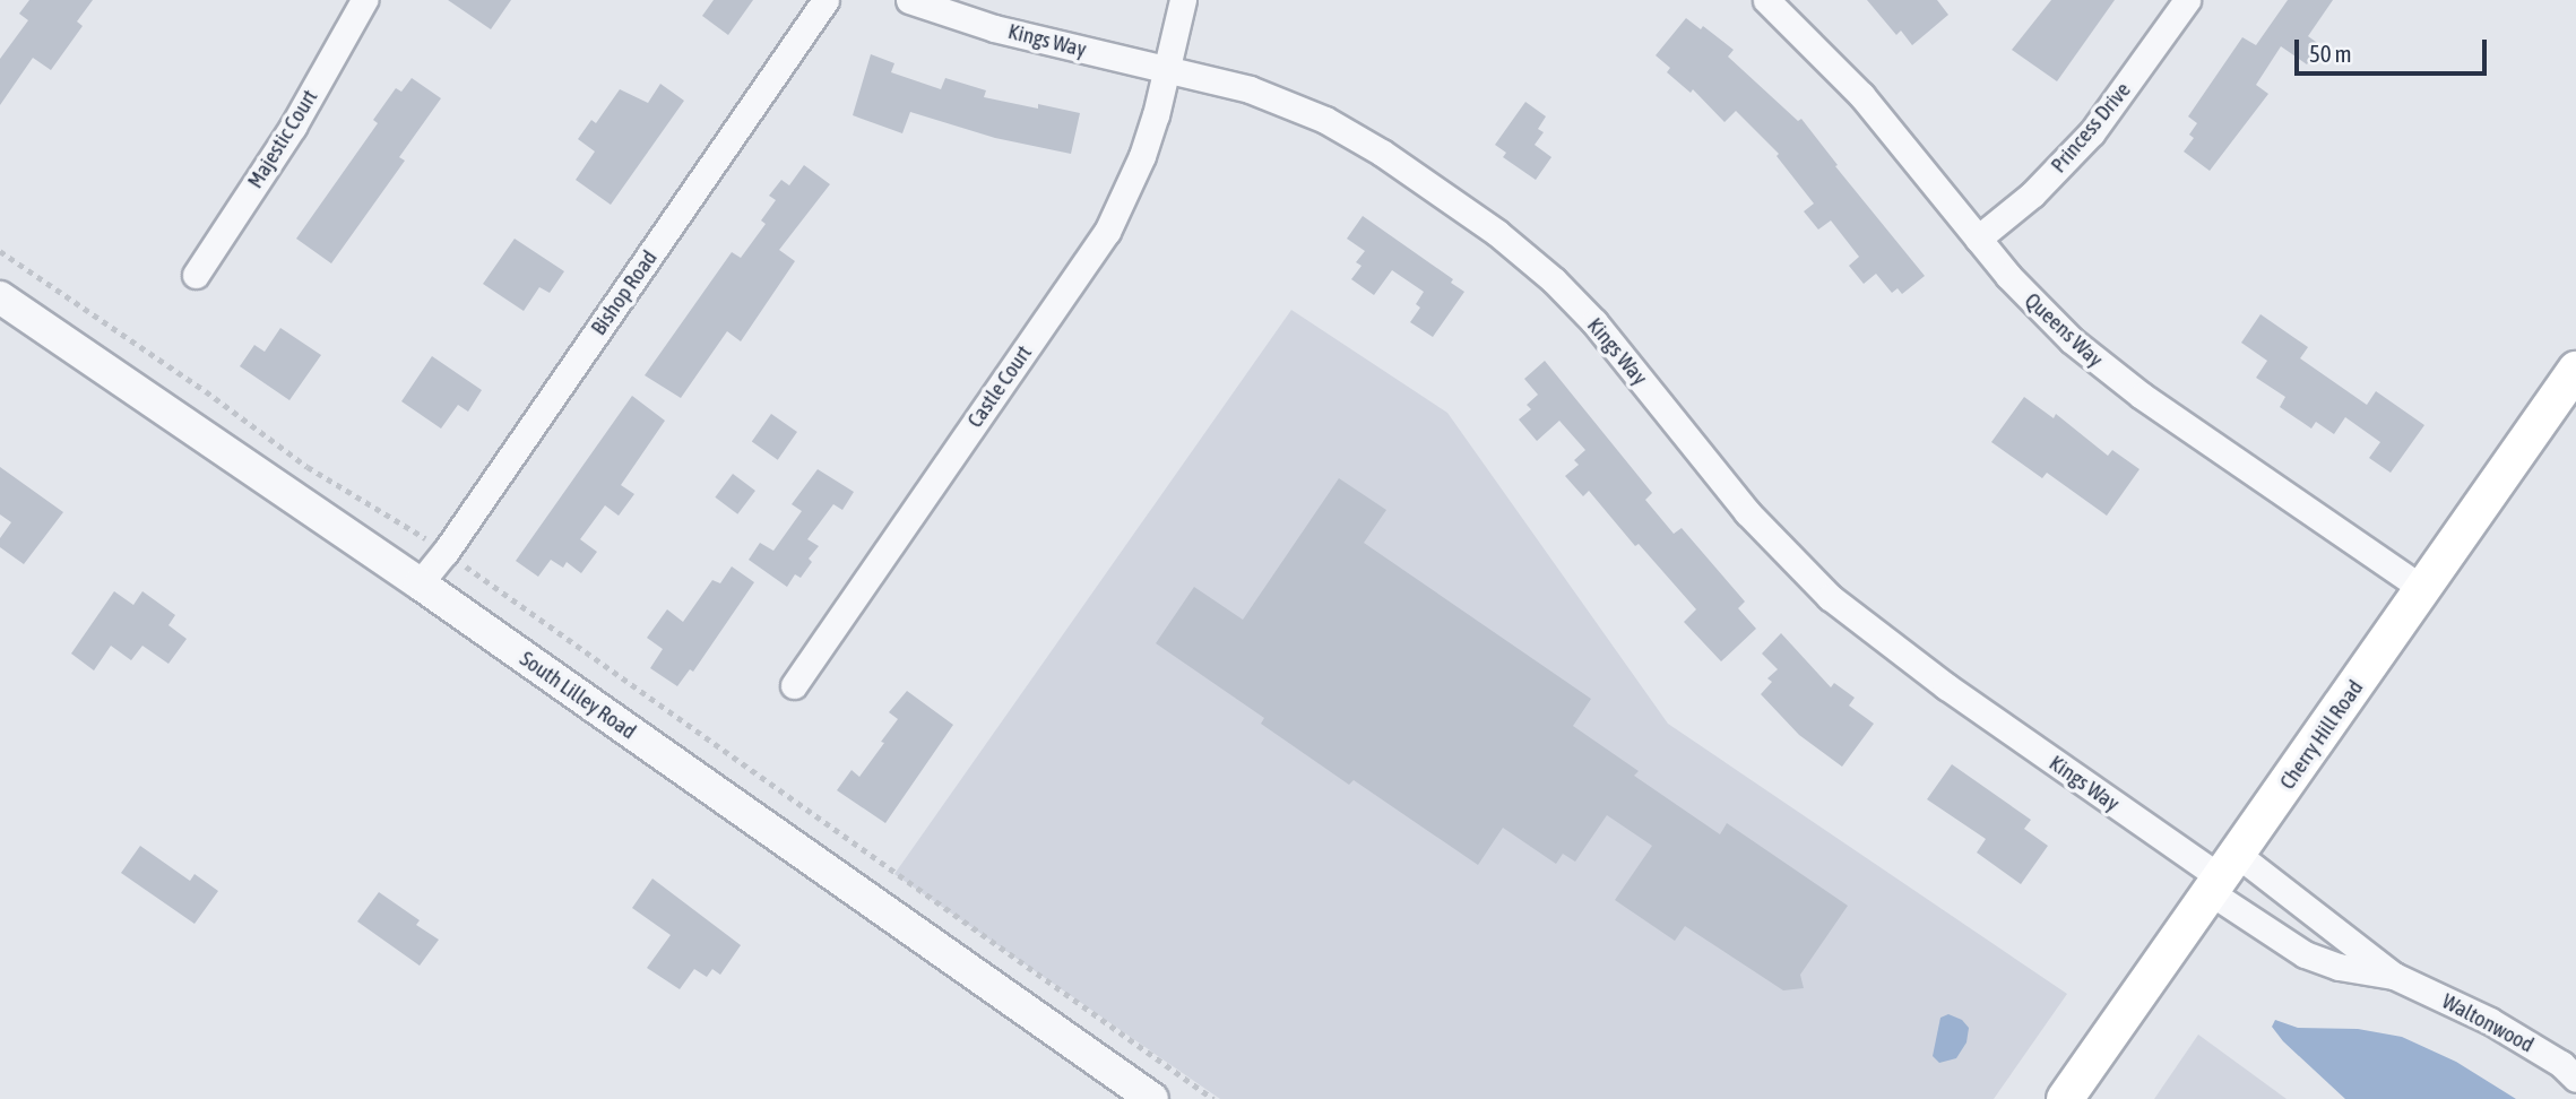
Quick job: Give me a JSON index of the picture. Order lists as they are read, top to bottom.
{
  "streets": {
    "main road": ["Cherry Hill Road"],
    "street": [
      "Kings Way",
      "Princess Drive",
      "Majestic Court",
      "Bishop Road",
      "Queens Way",
      "Castle Court",
      "South Lilley Road",
      "Waltonwood"
    ]
  },
  "crossings": [
    ["Kings Way", "Castle Court"],
    ["Kings Way", "Cherry Hill Road"],
    ["Kings Way", "Waltonwood"],
    ["Princess Drive", "Queens Way"],
    ["Bishop Road", "South Lilley Road"],
    ["Queens Way", "Cherry Hill Road"],
    ["Cherry Hill Road", "Waltonwood"]
  ],
  "scale_bar": "50 m"
}
